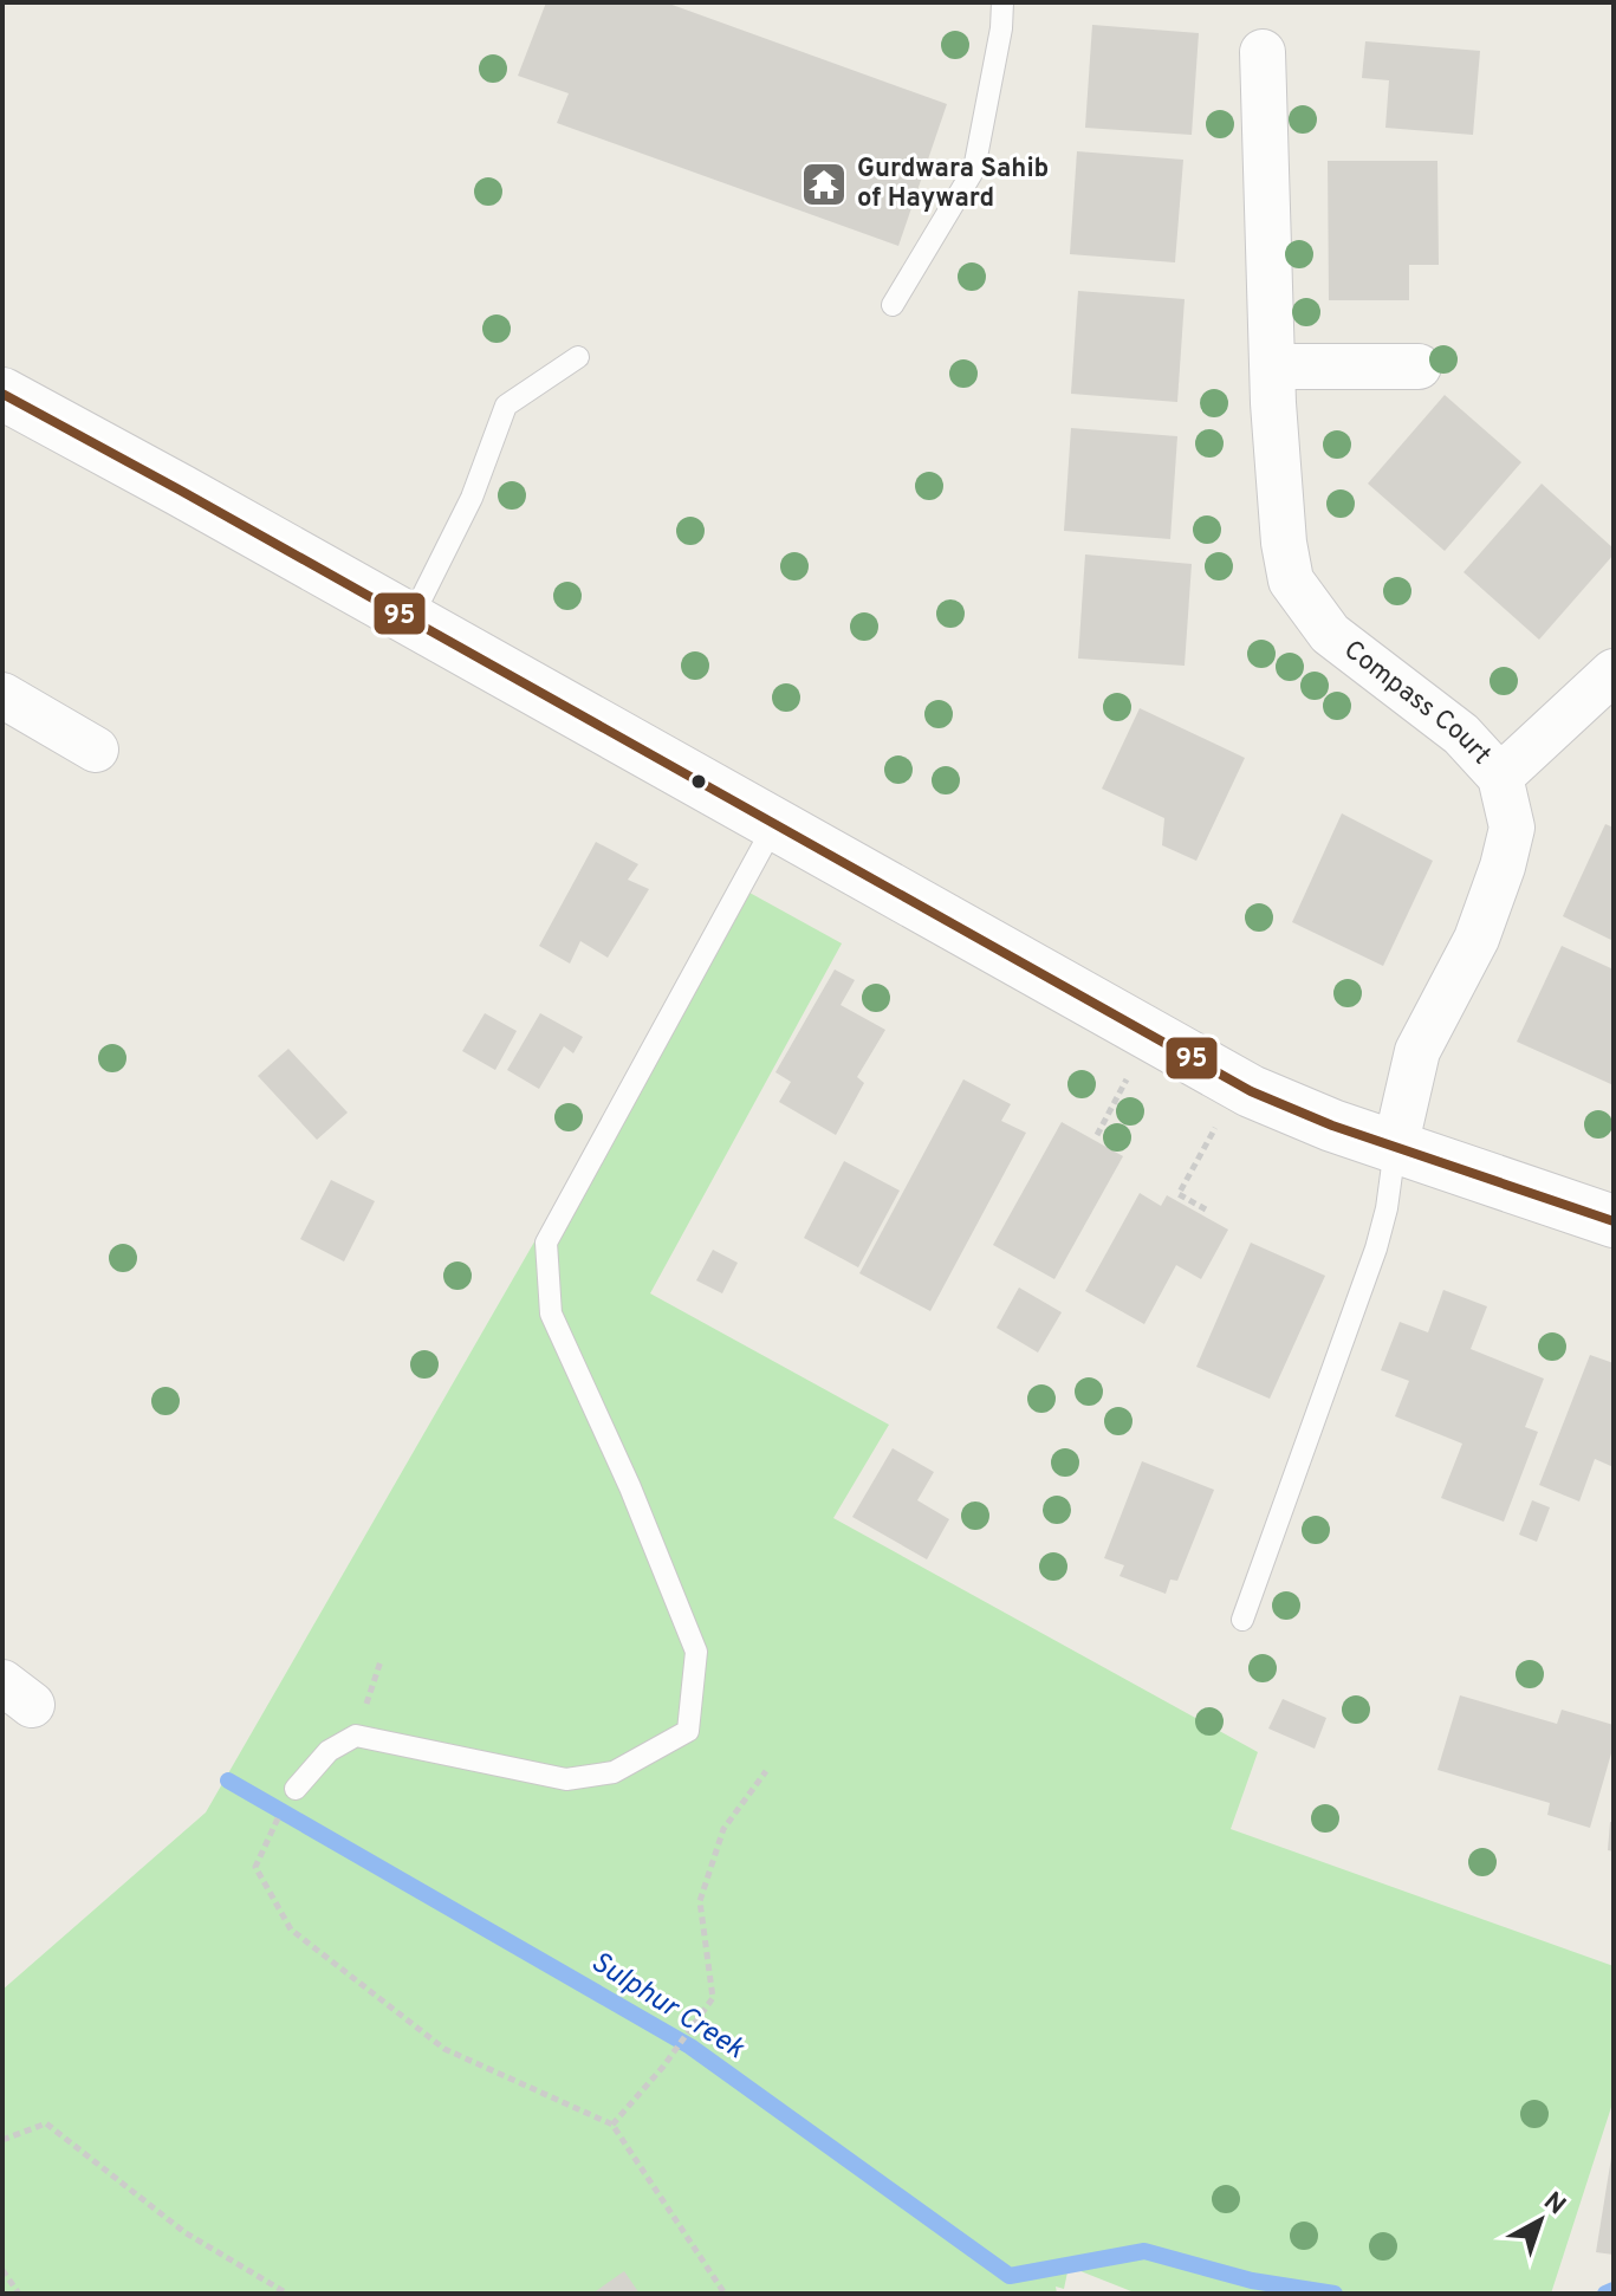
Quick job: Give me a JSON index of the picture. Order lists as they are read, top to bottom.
{
  "streets": {
    "street": ["Compass Court"]
  },
  "water": ["Sulphur Creek"],
  "places": {
    "temple": ["Gurdwara Sahib of Hayward"]
  },
  "lines": ["transit line 95"],
  "north": "top right"
}
